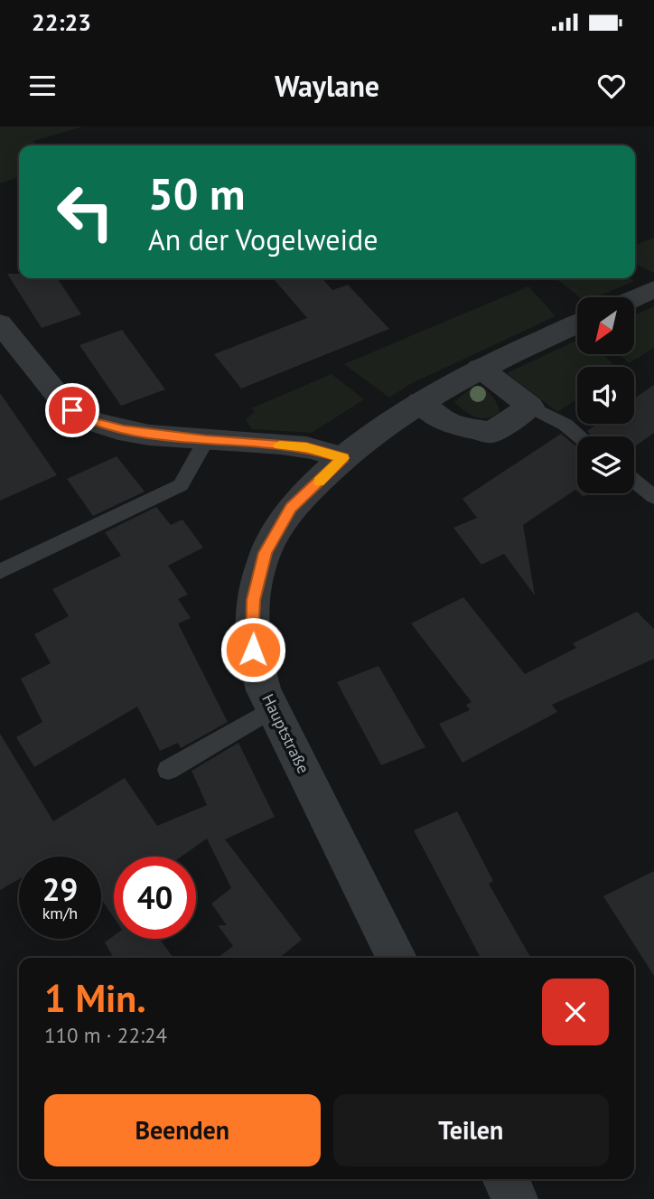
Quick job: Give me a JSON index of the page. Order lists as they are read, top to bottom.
{
  "streets": {
    "street": ["Hauptstraße"]
  },
  "north": "bottom left",
  "page": {
    "status": "22:23",
    "header": "Waylane",
    "turn": ["50 m", "An der Vogelweide"],
    "speed": "29 km/h",
    "limit": "40",
    "heading": ["1 Min.", "110 m · 22:24"],
    "buttons": ["Beenden", "Teilen"]
  }
}
